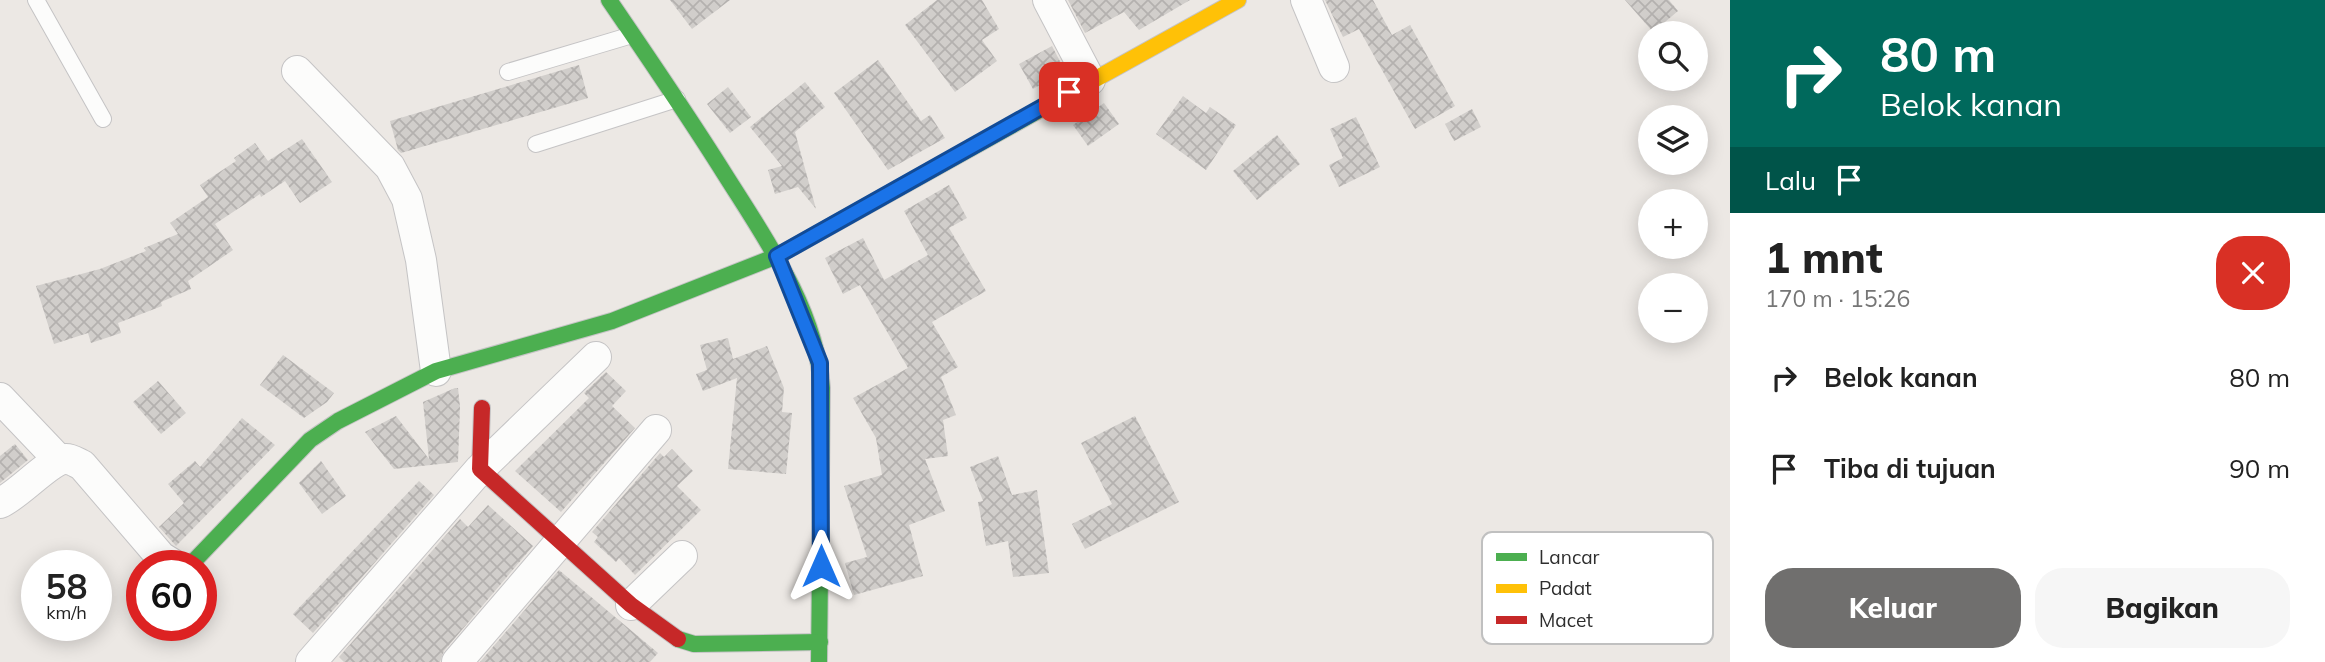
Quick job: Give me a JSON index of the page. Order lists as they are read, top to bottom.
{
  "legend": ["Lancar", "Padat", "Macet"],
  "page": {
    "turn": ["80 m", "Belok kanan"],
    "map_buttons": ["+", "−"],
    "then": "Lalu",
    "heading": ["1 mnt", "170 m · 15:26"],
    "list": [
      {
        "name": "Belok kanan",
        "value": "80 m"
      },
      {
        "name": "Tiba di tujuan",
        "value": "90 m"
      }
    ],
    "speed": "58 km/h",
    "limit": "60",
    "buttons": ["Keluar", "Bagikan"]
  }
}
